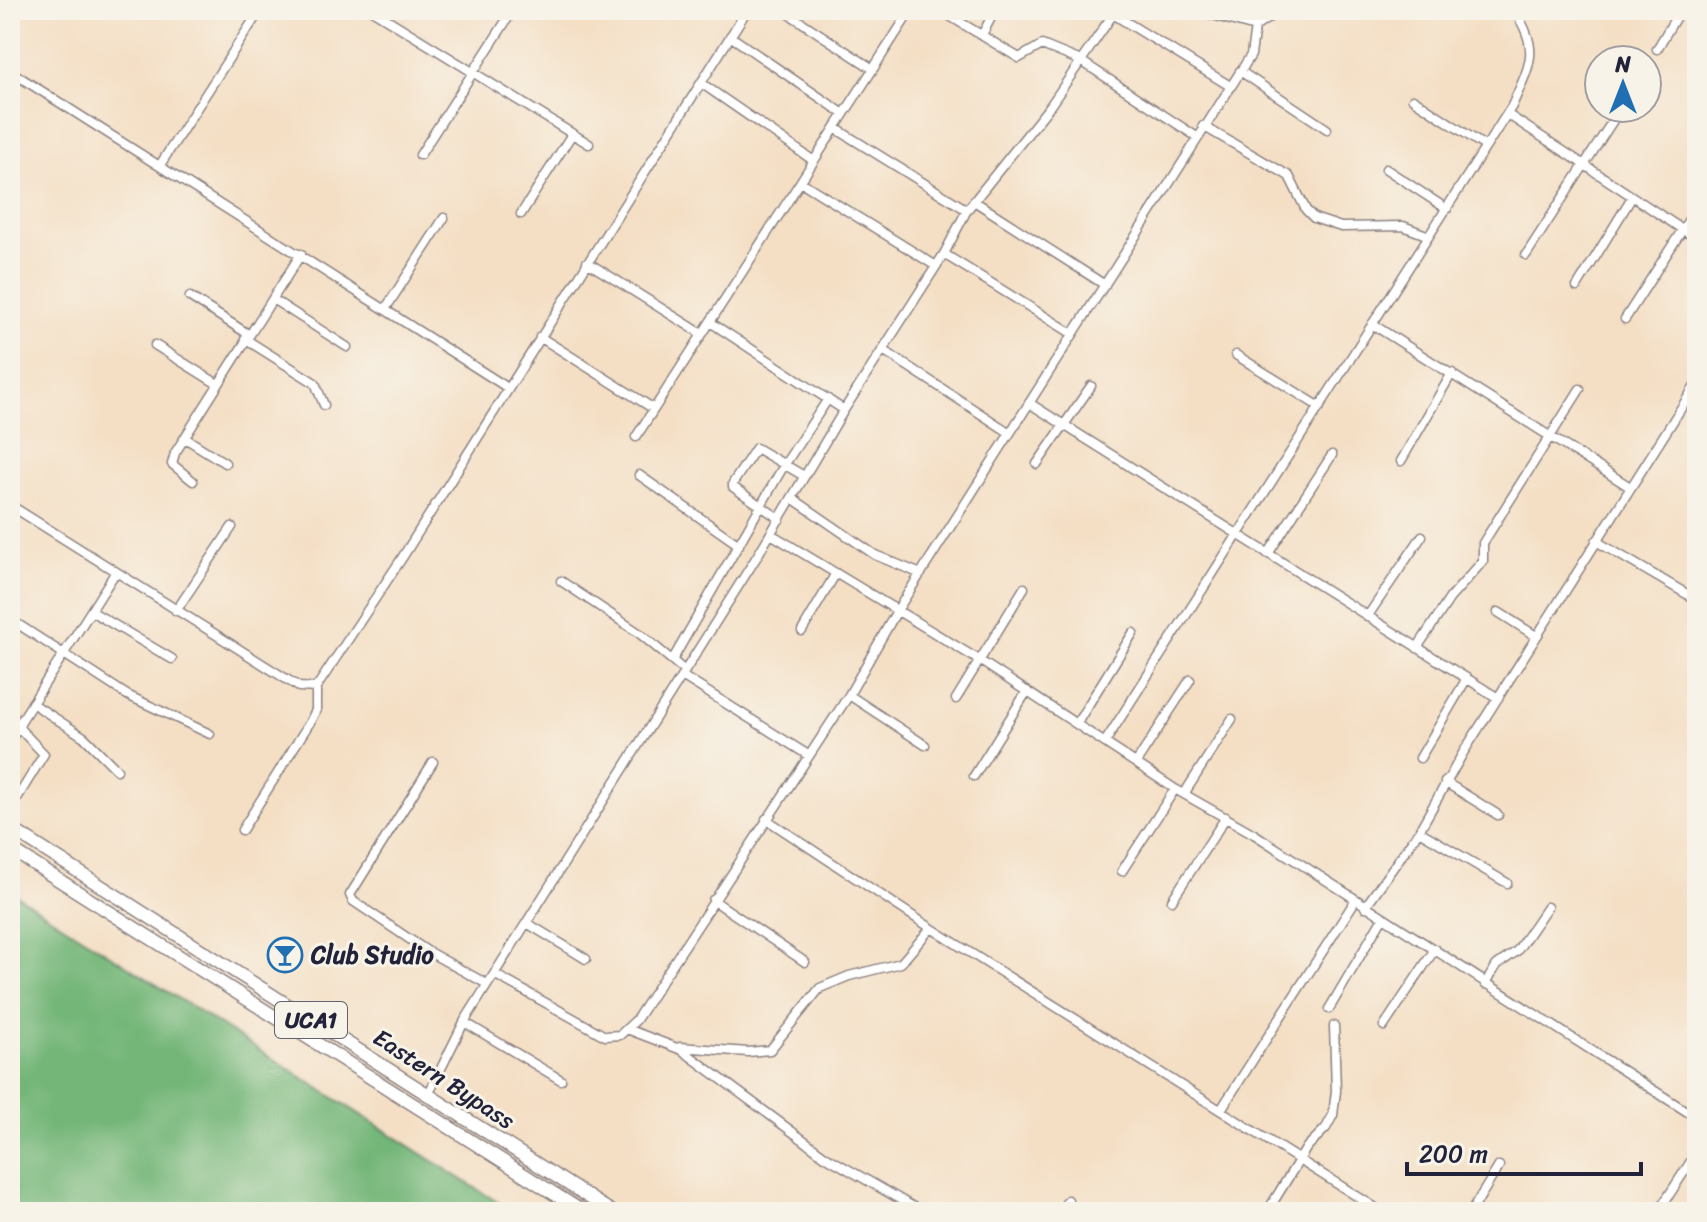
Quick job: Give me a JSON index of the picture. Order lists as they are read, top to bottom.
{
  "streets": {
    "main road": ["UCA1", "Eastern Bypass"]
  },
  "places": {
    "bar": ["Club Studio"]
  },
  "scale_bar": "200 m",
  "north": "top"
}
